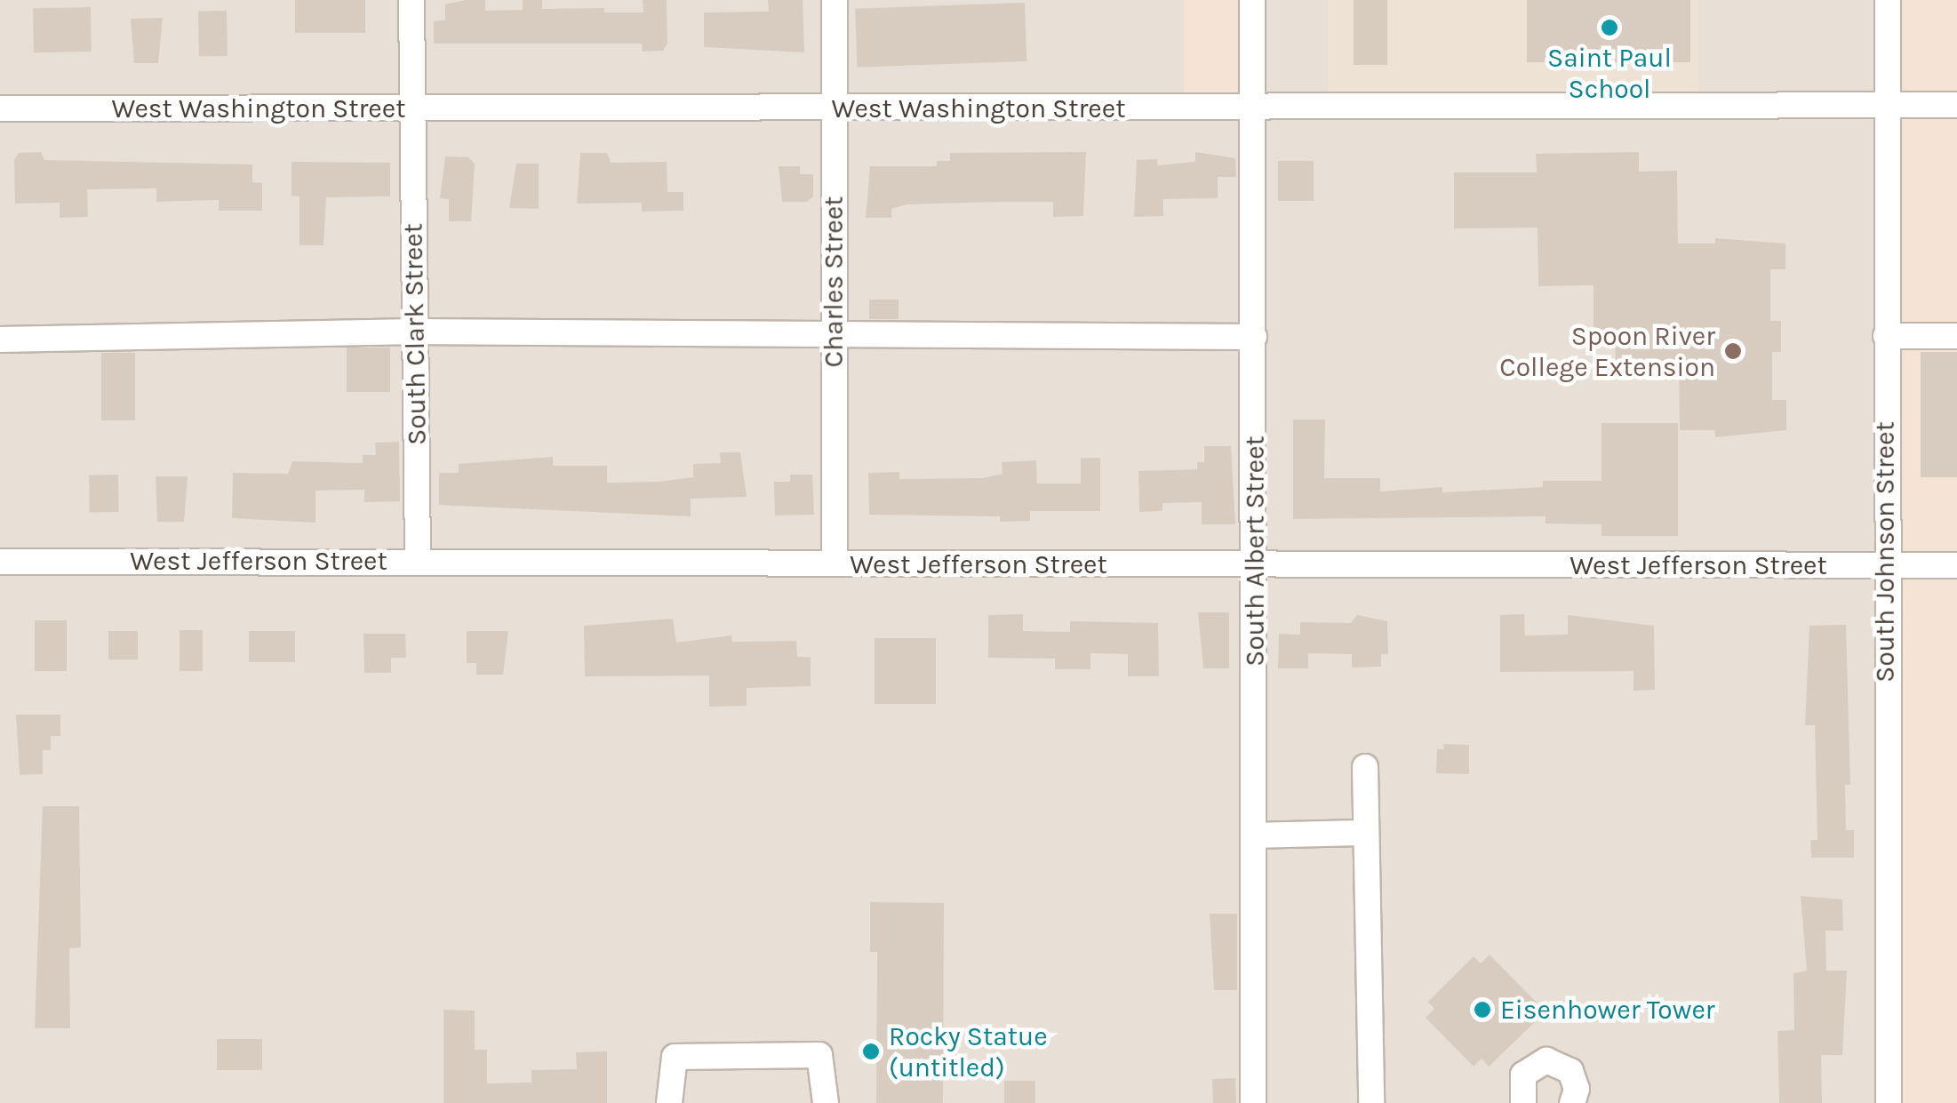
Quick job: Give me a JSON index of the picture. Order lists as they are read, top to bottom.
{
  "streets": {
    "street": [
      "West Washington Street",
      "Charles Street",
      "South Clark Street",
      "South Albert Street",
      "South Johnson Street",
      "West Jefferson Street"
    ]
  },
  "crossings": [
    ["West Washington Street", "Charles Street"],
    ["West Washington Street", "South Clark Street"],
    ["West Washington Street", "South Albert Street"],
    ["West Washington Street", "South Johnson Street"],
    ["Charles Street", "West Jefferson Street"],
    ["South Clark Street", "West Jefferson Street"],
    ["South Albert Street", "West Jefferson Street"],
    ["South Johnson Street", "West Jefferson Street"]
  ],
  "places": [
    "Saint Paul School",
    "Spoon River College Extension",
    "Eisenhower Tower",
    "Rocky Statue (untitled)"
  ]
}
